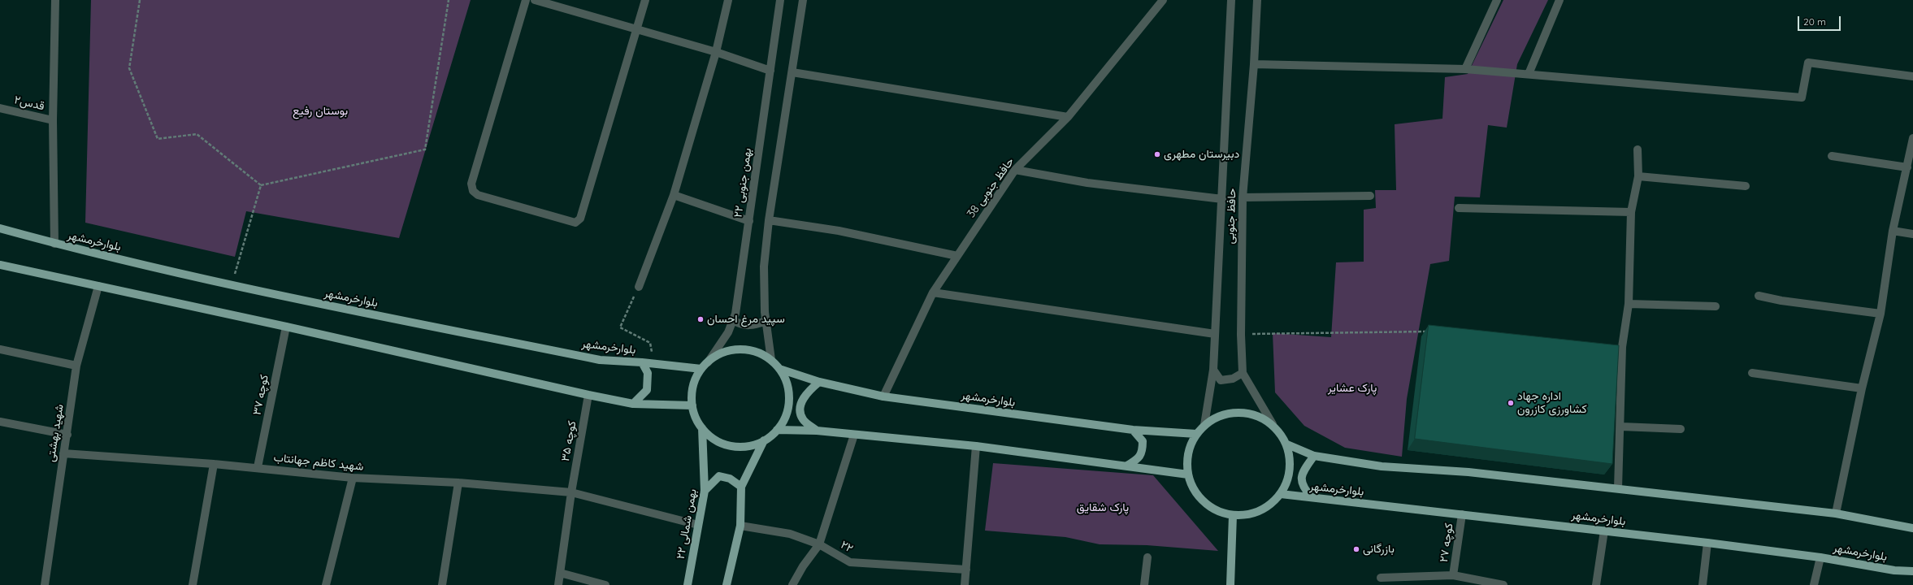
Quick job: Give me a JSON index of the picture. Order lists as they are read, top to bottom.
{
  "streets": {
    "main road": ["بلوارخرمشهر", "۲۲ بهمن شمالی"],
    "street": [
      "قدس۲",
      "۲۲ بهمن جنوبی",
      "حافظ جنوبی 38",
      "حافظ جنوبی",
      "کوچه ۳۷",
      "شهید بهشتی",
      "کوچه ۳۵",
      "شهید کاظم جهانتاب",
      "کوچه ۲۷",
      "۲۲"
    ]
  },
  "crossings": [
    ["۲۲ بهمن جنوبی", "بلوارخرمشهر"],
    ["۲۲ بهمن جنوبی", "۲۲ بهمن شمالی"],
    ["حافظ جنوبی 38", "بلوارخرمشهر"],
    ["حافظ جنوبی", "بلوارخرمشهر"],
    ["بلوارخرمشهر", "۲۲ بهمن شمالی"],
    ["بلوارخرمشهر", "کوچه ۲۷"],
    ["کوچه ۳۷", "شهید کاظم جهانتاب"],
    ["شهید بهشتی", "شهید کاظم جهانتاب"],
    ["کوچه ۳۵", "شهید کاظم جهانتاب"],
    ["شهید کاظم جهانتاب", "۲۲ بهمن شمالی"]
  ],
  "parks": ["بوستان رفیع", "پارک عشایر", "پارک شقایق"],
  "places": [
    "دبیرستان مطهری",
    "سپید مرغ احسان",
    "اداره جهاد کشاورزی کازرون",
    "بازرگانی"
  ],
  "scale_bar": "20 m"
}
